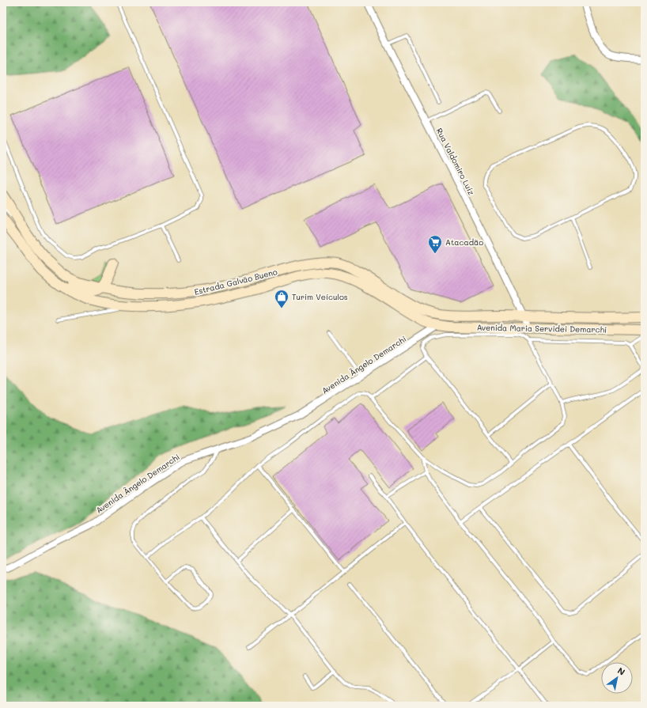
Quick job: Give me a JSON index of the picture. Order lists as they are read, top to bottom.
{
  "streets": {
    "main road": ["Estrada Galvão Bueno", "Avenida Maria Servidei Demarchi"],
    "street": ["Rua Valdomiro Luíz", "Avenida Ângelo Demarchi"]
  },
  "crossings": [
    ["Rua Valdomiro Luíz", "Avenida Maria Servidei Demarchi"],
    ["Estrada Galvão Bueno", "Avenida Maria Servidei Demarchi"],
    ["Estrada Galvão Bueno", "Avenida Ângelo Demarchi"],
    ["Avenida Maria Servidei Demarchi", "Avenida Ângelo Demarchi"]
  ],
  "places": {
    "supermarket": ["Atacadão"],
    "shop": ["Turim Veículos"]
  },
  "north": "top right"
}
